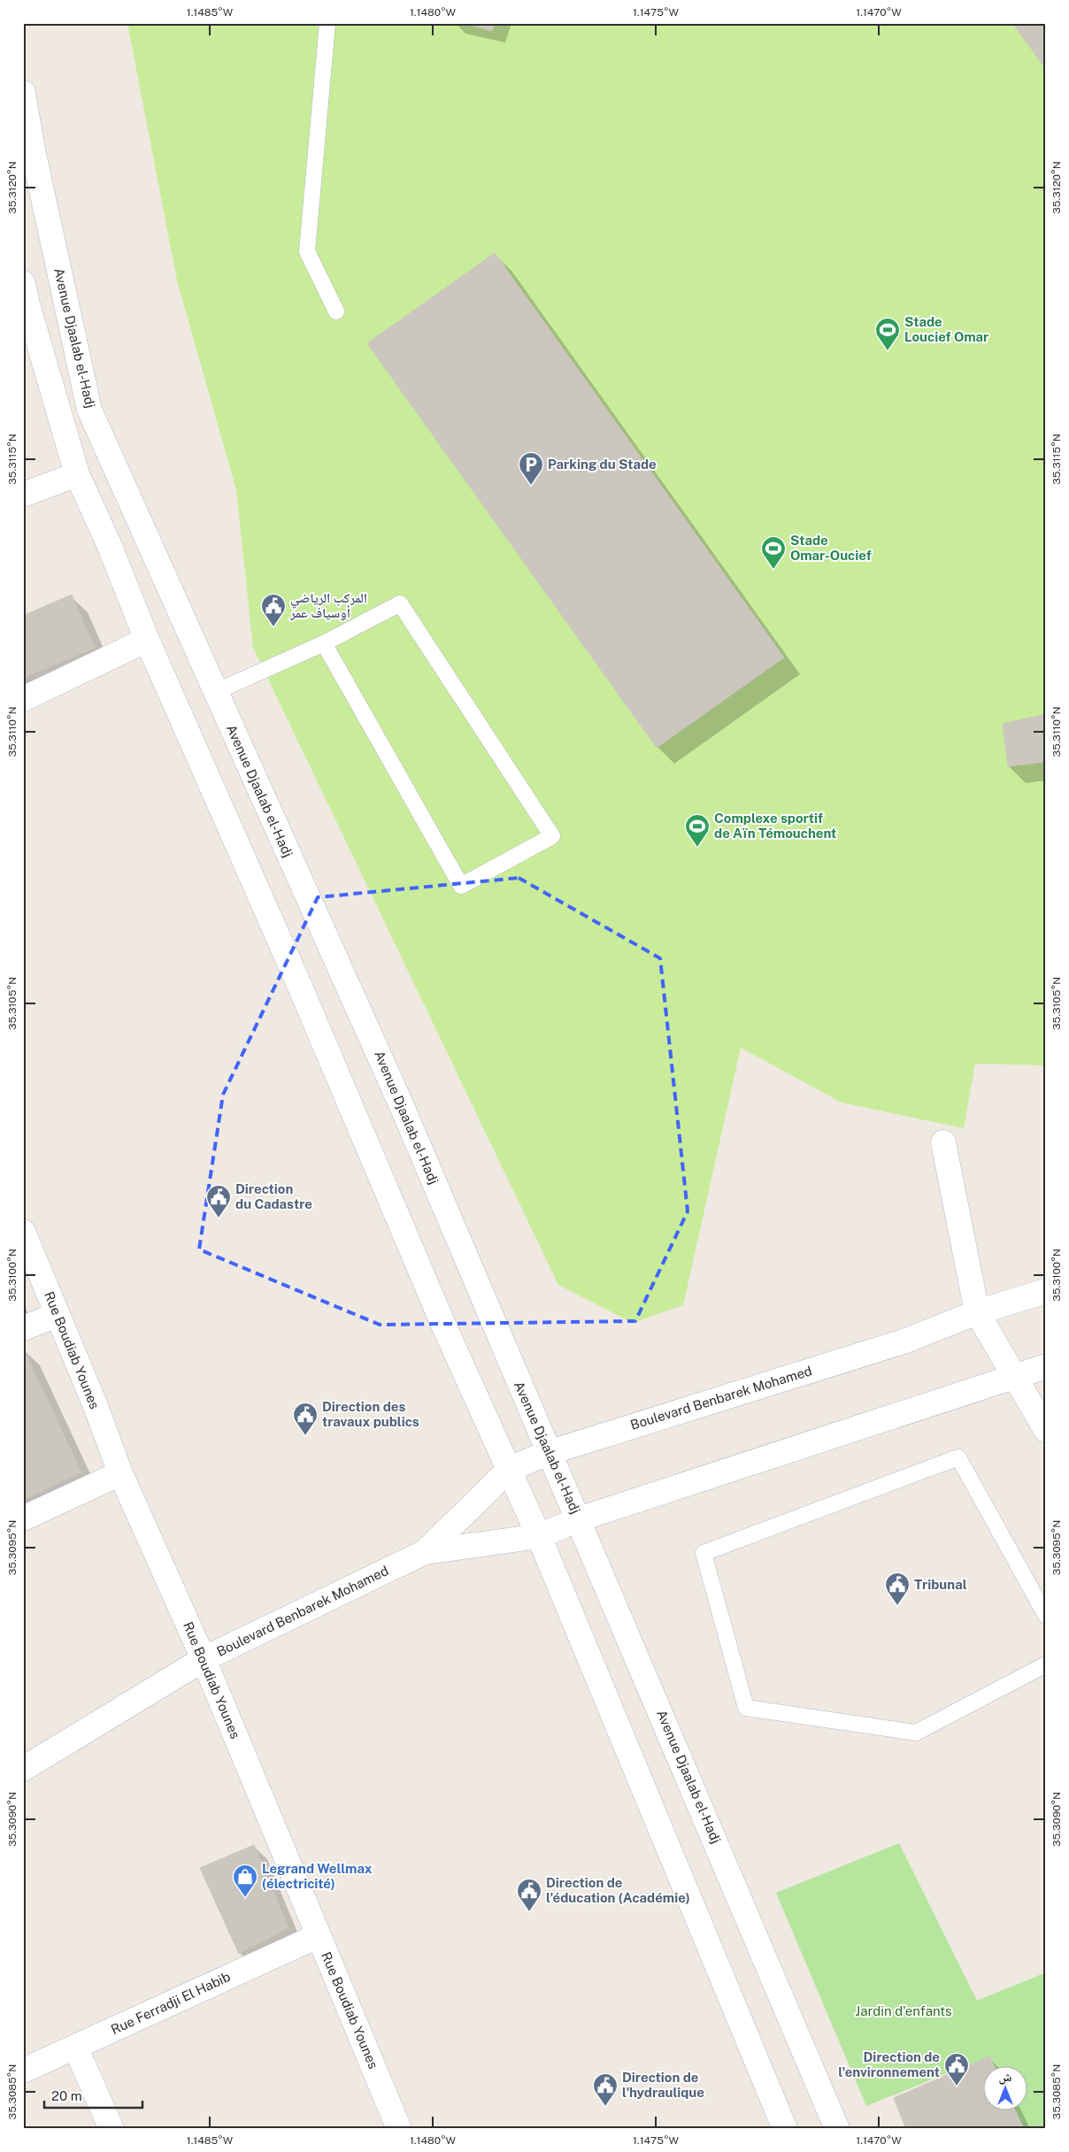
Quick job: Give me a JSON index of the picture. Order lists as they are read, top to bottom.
{
  "streets": {
    "main road": [
      "Avenue Djaalab el-Hadj",
      "Rue Boudiab Younes",
      "Boulevard Benbarek Mohamed",
      "Rue Ferradji El Habib"
    ]
  },
  "crossings": [
    ["Avenue Djaalab el-Hadj", "Boulevard Benbarek Mohamed"],
    ["Rue Boudiab Younes", "Boulevard Benbarek Mohamed"],
    ["Rue Boudiab Younes", "Rue Ferradji El Habib"]
  ],
  "parks": ["Jardin d'enfants"],
  "places": {
    "sports": ["Stade Loucief Omar", "Stade Omar-Oucief", "Complexe sportif de Aïn Témouchent"],
    "parking": ["Parking du Stade"],
    "public building": [
      "المركب الرياضي أوسياف عمر",
      "Direction du Cadastre",
      "Direction des travaux publics",
      "Tribunal",
      "Direction de l'éducation (Académie)",
      "Direction de l'environnement",
      "Direction de l'hydraulique"
    ],
    "shop": ["Legrand Wellmax (électricité)"]
  },
  "scale_bar": "20 m",
  "north": "top",
  "coordinates": [
    "1.1485°W",
    "1.1480°W",
    "1.1475°W",
    "1.1470°W",
    "35.3120°N",
    "35.3115°N",
    "35.3110°N",
    "35.3105°N",
    "35.3100°N",
    "35.3095°N",
    "35.3090°N",
    "35.3085°N"
  ]
}
